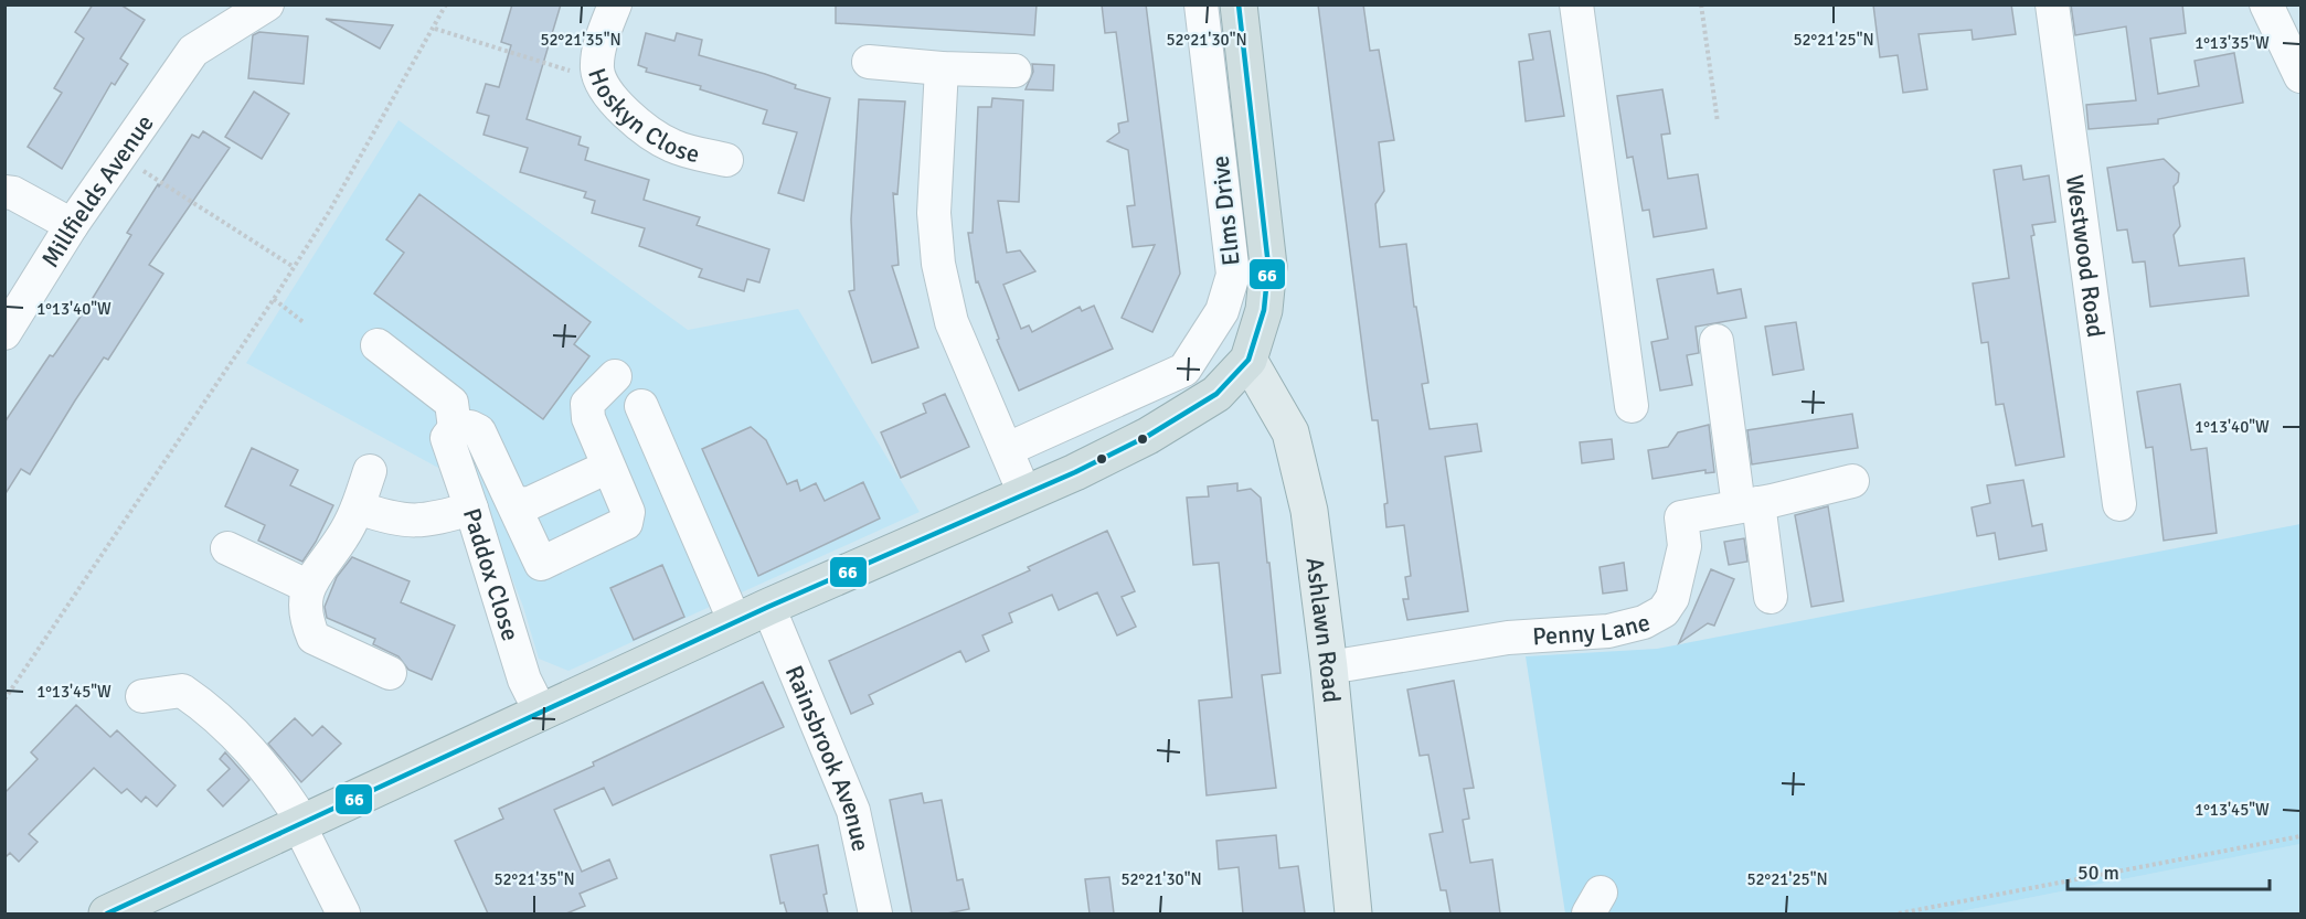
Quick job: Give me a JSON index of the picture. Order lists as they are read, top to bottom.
{
  "streets": {
    "main road": ["Ashlawn Road"],
    "street": [
      "Hoskyn Close",
      "Millfields Avenue",
      "Elms Drive",
      "Westwood Road",
      "Paddox Close",
      "Penny Lane",
      "Rainsbrook Avenue"
    ]
  },
  "crossings": [
    ["Penny Lane", "Ashlawn Road"]
  ],
  "lines": ["transit line 66"],
  "scale_bar": "50 m",
  "coordinates": [
    "52°21'35\"N",
    "52°21'30\"N",
    "52°21'25\"N",
    "1°13'35\"W",
    "1°13'40\"W",
    "1°13'45\"W"
  ]
}
